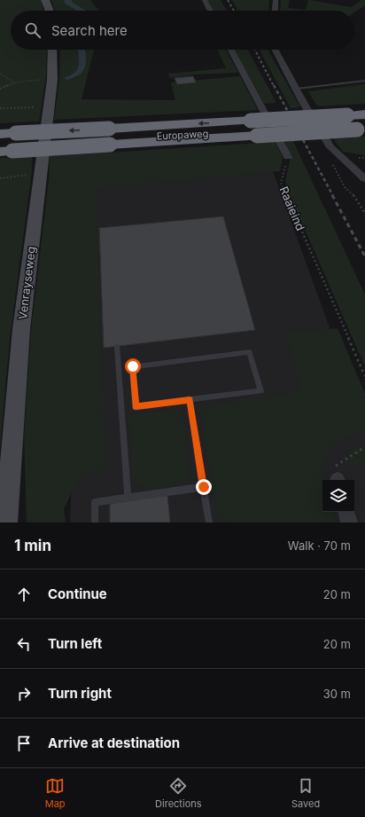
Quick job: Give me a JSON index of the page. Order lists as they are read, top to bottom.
{
  "streets": {
    "main road": ["Venrayseweg"],
    "path": ["Raaieind"]
  },
  "page": {
    "search": "Search here",
    "heading": ["1 min", "Walk · 70 m"],
    "list": [
      ["Continue", "20 m"],
      ["Turn left", "20 m"],
      ["Turn right", "30 m"],
      "Arrive at destination"
    ],
    "nav": ["Map", "Directions", "Saved"]
  }
}
